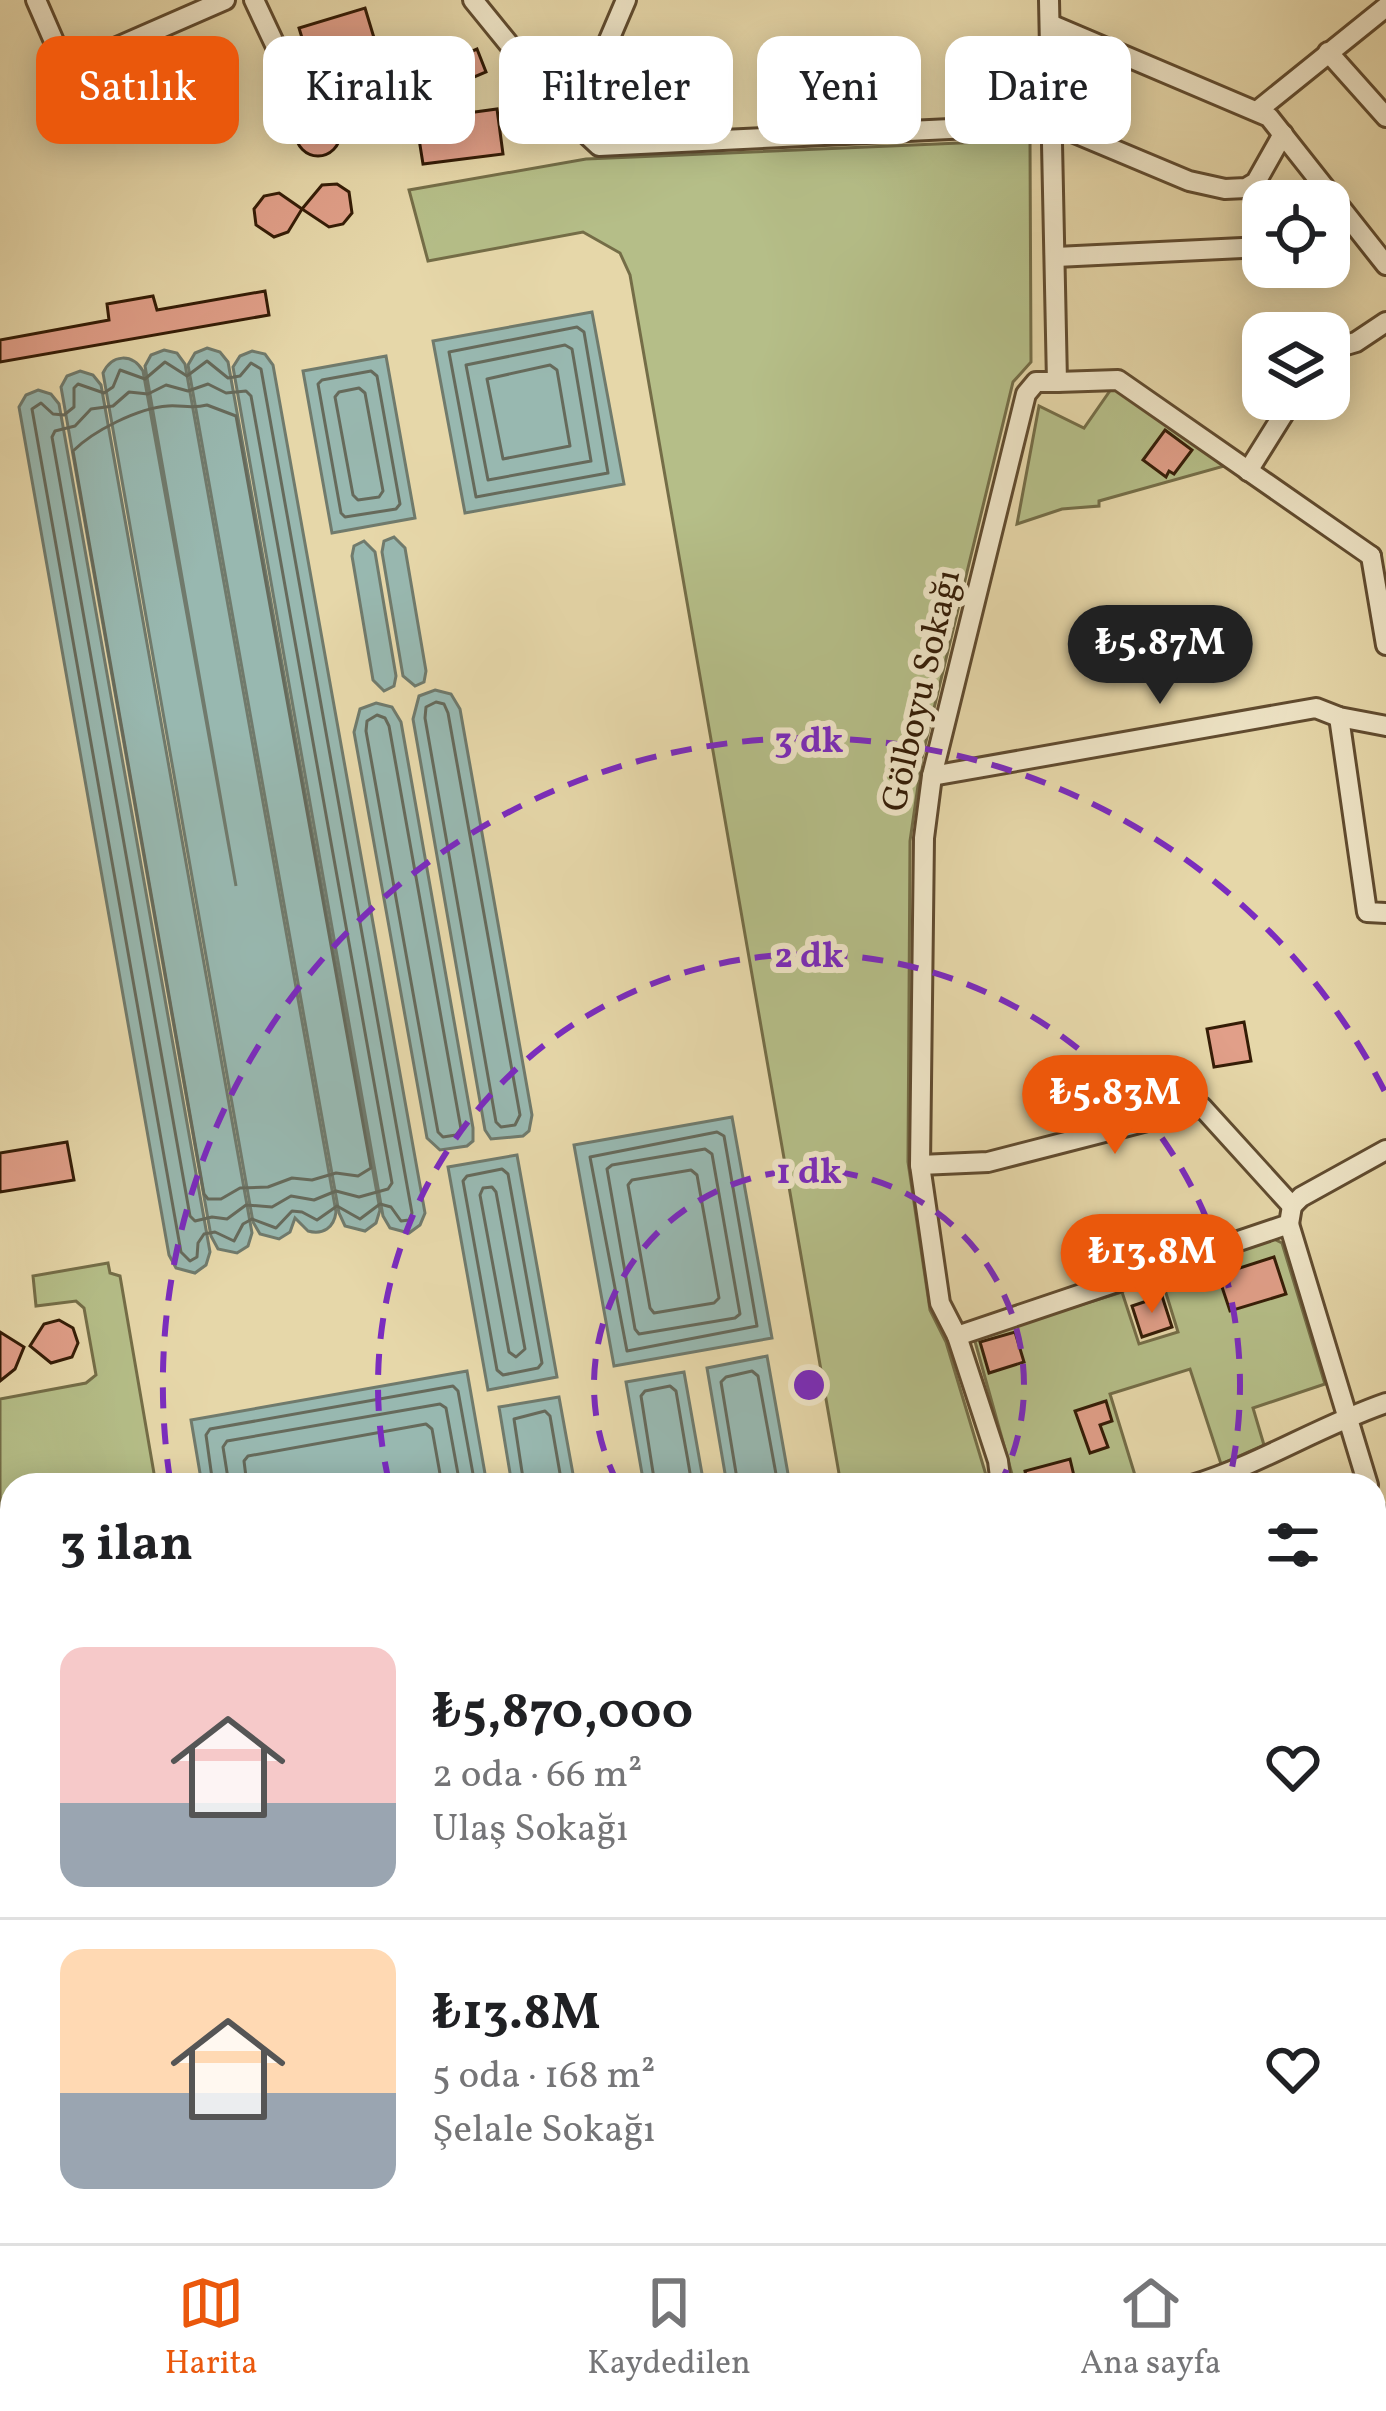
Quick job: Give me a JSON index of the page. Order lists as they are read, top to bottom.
{
  "streets": {
    "street": ["Gölboyu Sokağı"]
  },
  "page": {
    "chip": [
      "Satılık",
      "Kiralık",
      "Filtreler",
      "Yeni",
      "Daire"
    ],
    "price": ["₺5.87M", "₺5.83M", "₺13.8M"],
    "heading": "3 ilan",
    "list": [
      {
        "name": "₺5,870,000",
        "note": "2 oda · 66 m² · Ulaş Sokağı"
      },
      {
        "name": "₺13.8M",
        "note": "5 oda · 168 m² · Şelale Sokağı"
      }
    ],
    "tabs": ["Harita", "Kaydedilen", "Ana sayfa"]
  },
  "rings": ["3 dk", "2 dk", "1 dk"]
}
